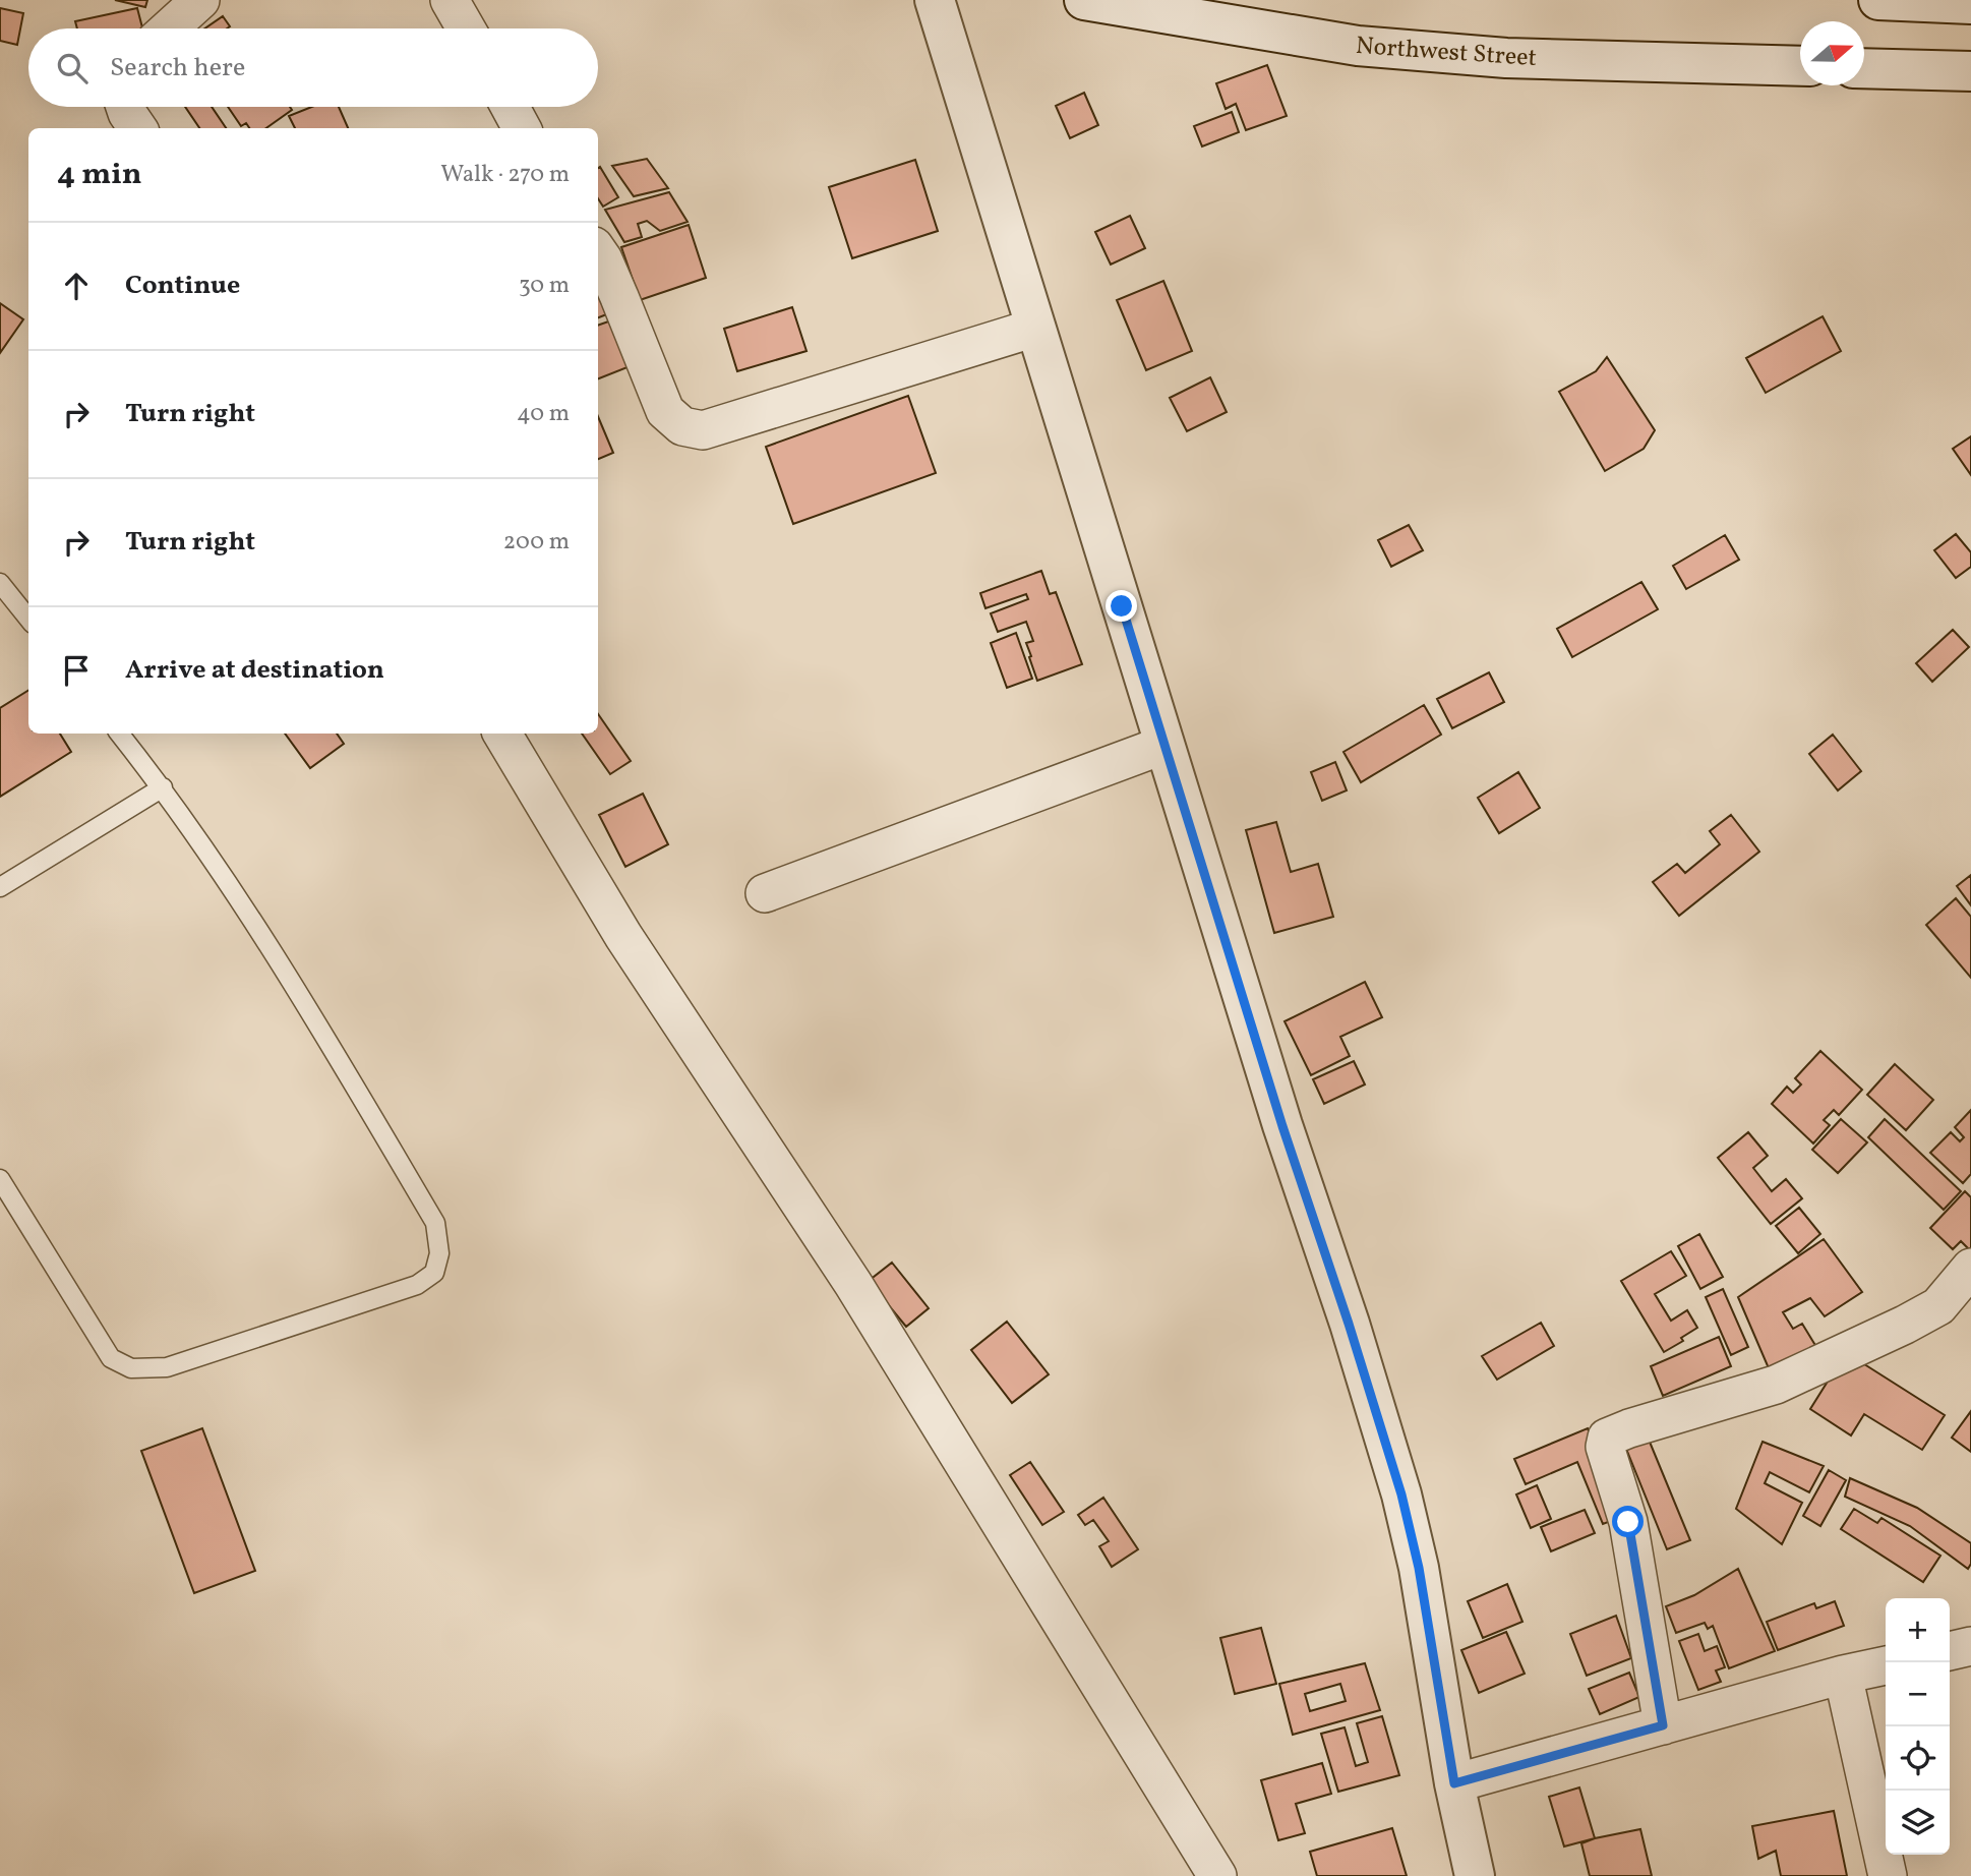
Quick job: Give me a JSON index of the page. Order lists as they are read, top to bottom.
{
  "streets": {
    "street": ["Northwest Street"]
  },
  "north": "right",
  "page": {
    "search": "Search here",
    "heading": ["4 min", "Walk · 270 m"],
    "list": [
      ["Continue", "30 m"],
      ["Turn right", "40 m"],
      ["Turn right", "200 m"],
      "Arrive at destination"
    ],
    "map_buttons": ["+", "−"]
  }
}
